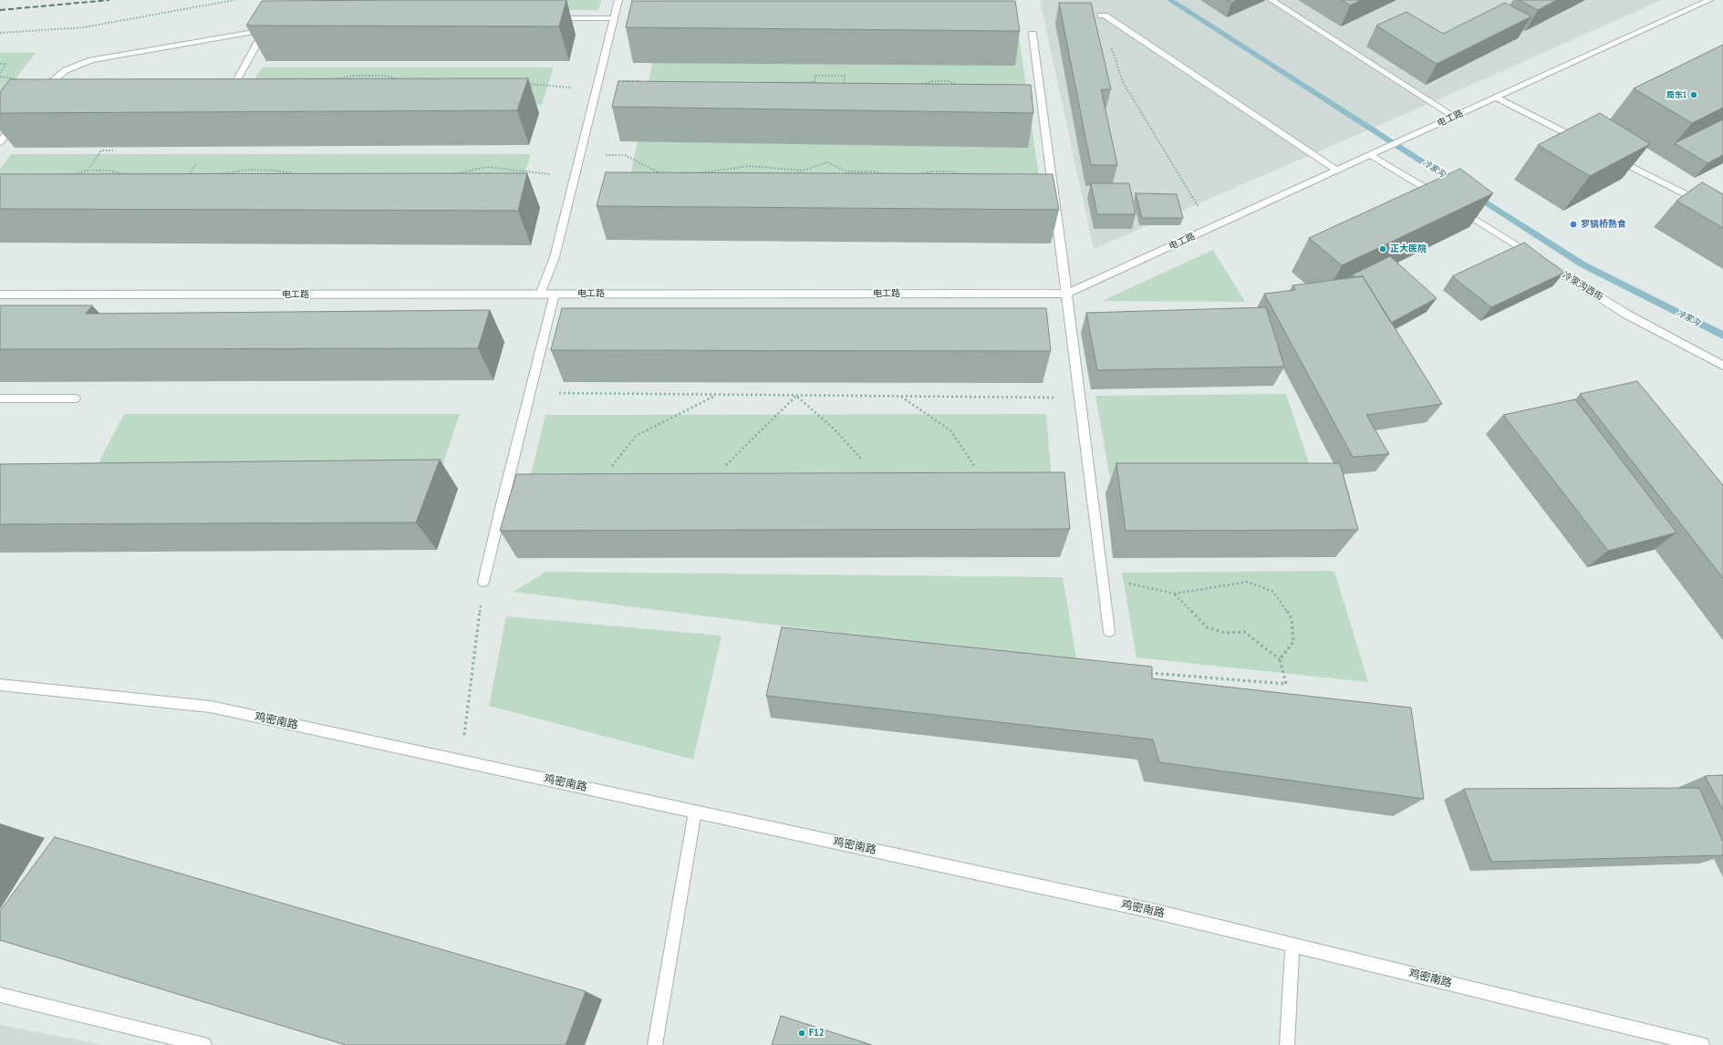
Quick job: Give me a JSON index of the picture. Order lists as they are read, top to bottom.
{
  "streets": {
    "street": ["电工路", "冷家沟西街", "鸡密南路"]
  },
  "water": ["冷家沟"],
  "places": [
    "局东1",
    "罗锅桥熟食",
    "正大医院",
    "F12"
  ]
}
